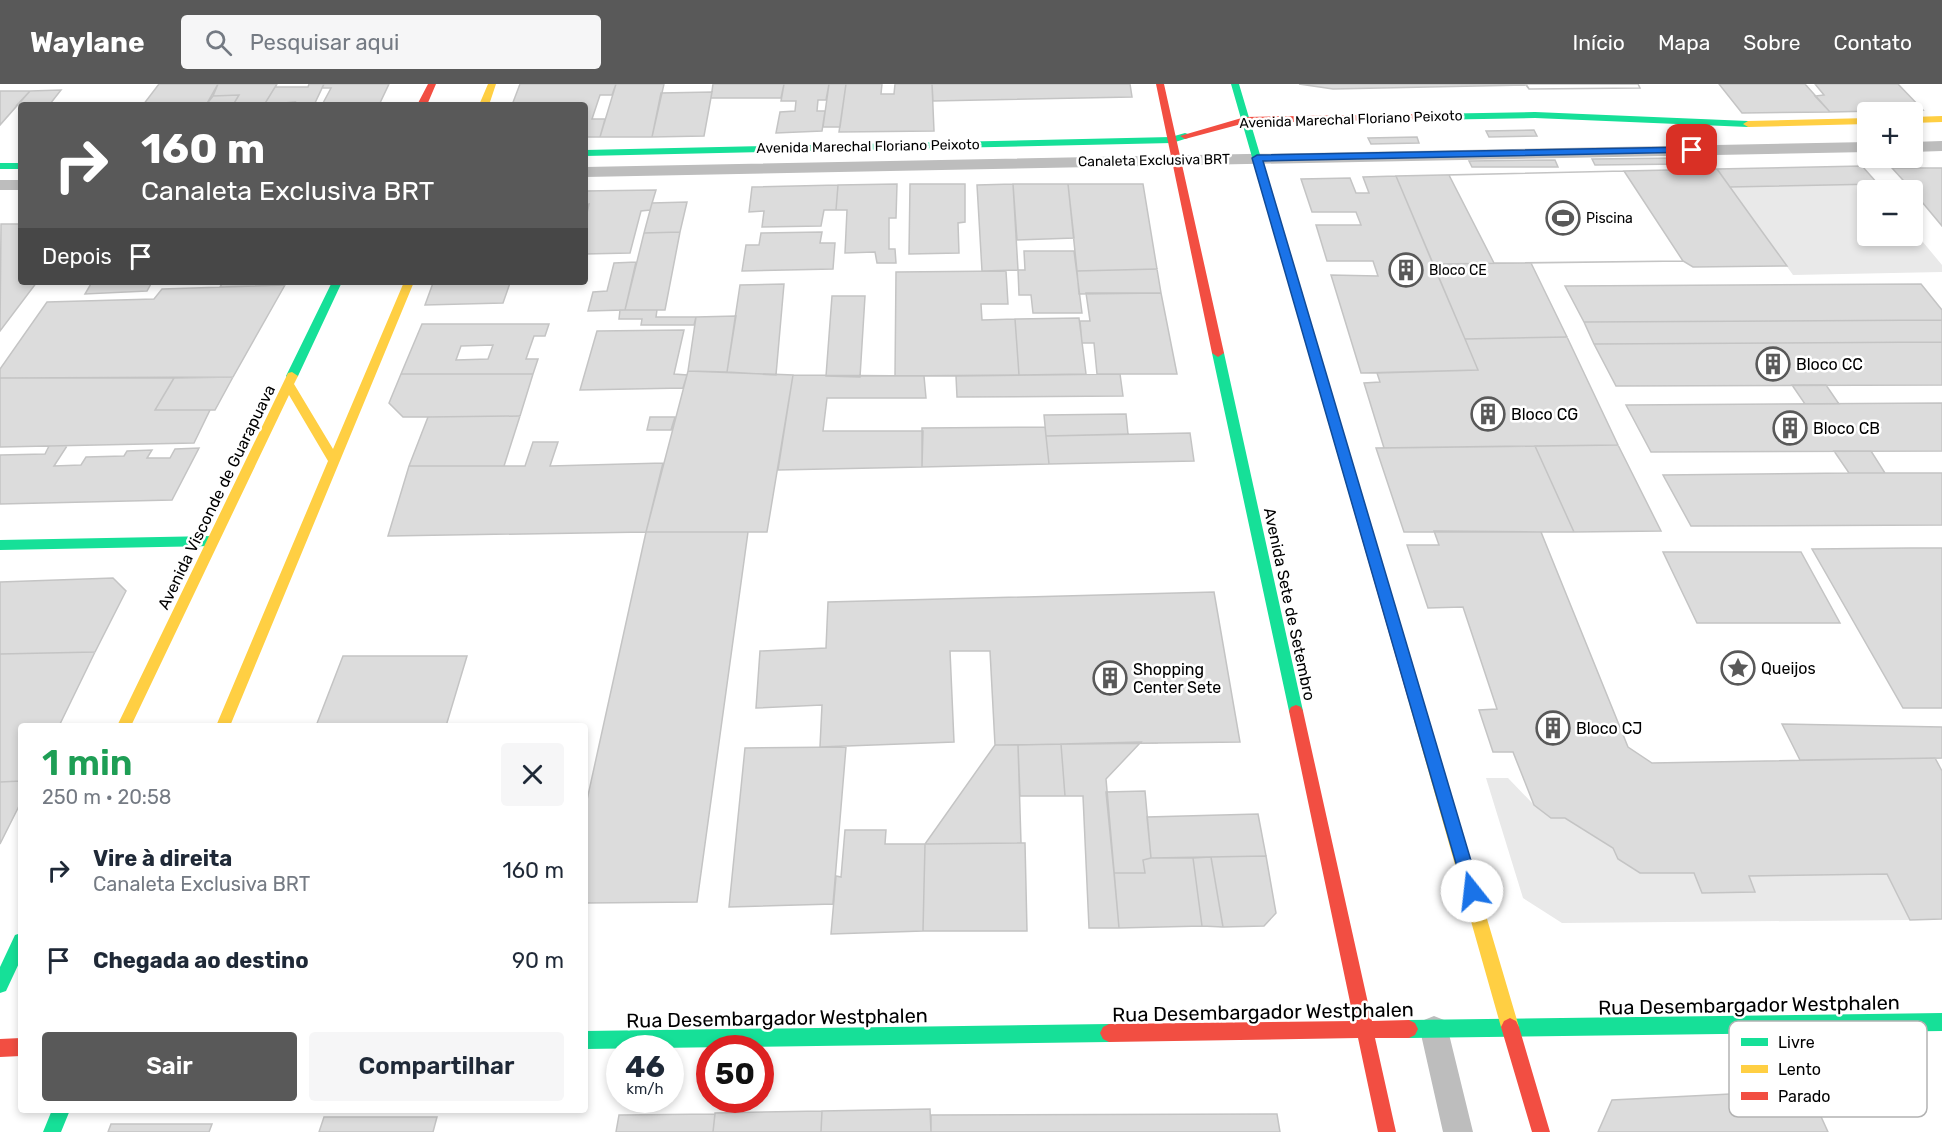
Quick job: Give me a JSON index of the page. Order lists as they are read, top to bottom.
{
  "streets": {
    "main road": [
      "Avenida Marechal Floriano Peixoto",
      "Avenida Visconde de Guarapuava",
      "Avenida Sete de Setembro",
      "Rua Desembargador Westphalen"
    ],
    "lane": ["Canaleta Exclusiva BRT"]
  },
  "crossings": [
    ["Avenida Marechal Floriano Peixoto", "Avenida Sete de Setembro"],
    ["Canaleta Exclusiva BRT", "Avenida Sete de Setembro"],
    ["Avenida Sete de Setembro", "Rua Desembargador Westphalen"]
  ],
  "places": {
    "sports": ["Piscina"],
    "building": [
      "Bloco CE",
      "Bloco CC",
      "Bloco CG",
      "Bloco CB",
      "Shopping Center Sete",
      "Bloco CJ"
    ],
    "place": ["Queijos"]
  },
  "legend": ["Livre", "Lento", "Parado"],
  "page": {
    "header": "Waylane",
    "search": "Pesquisar aqui",
    "nav": [
      "Início",
      "Mapa",
      "Sobre",
      "Contato"
    ],
    "map_buttons": ["+", "−"],
    "turn": ["160 m", "Canaleta Exclusiva BRT"],
    "then": "Depois",
    "heading": ["1 min", "250 m · 20:58"],
    "list": [
      {
        "name": "Vire à direita",
        "note": "Canaleta Exclusiva BRT",
        "value": "160 m"
      },
      {
        "name": "Chegada ao destino",
        "value": "90 m"
      }
    ],
    "buttons": ["Sair", "Compartilhar"],
    "speed": "46 km/h",
    "limit": "50"
  }
}
